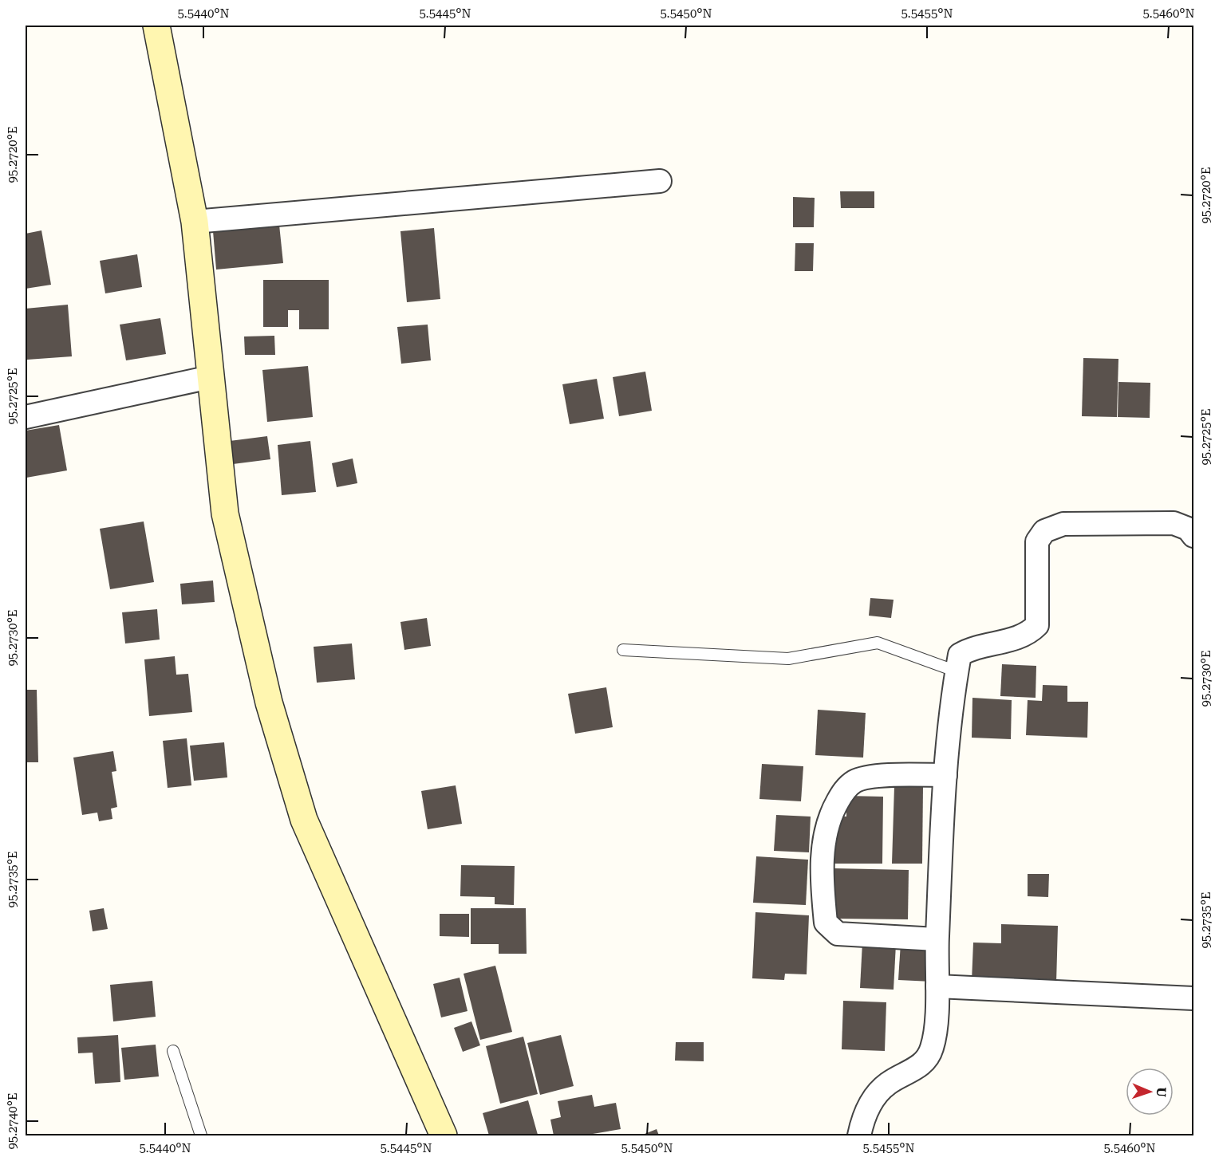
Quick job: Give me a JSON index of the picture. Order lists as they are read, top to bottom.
{
  "north": "right",
  "coordinates": [
    "5.5440°N",
    "5.5445°N",
    "5.5450°N",
    "5.5455°N",
    "5.5460°N",
    "95.2720°E",
    "95.2725°E",
    "95.2730°E",
    "95.2735°E",
    "95.2740°E"
  ]
}
